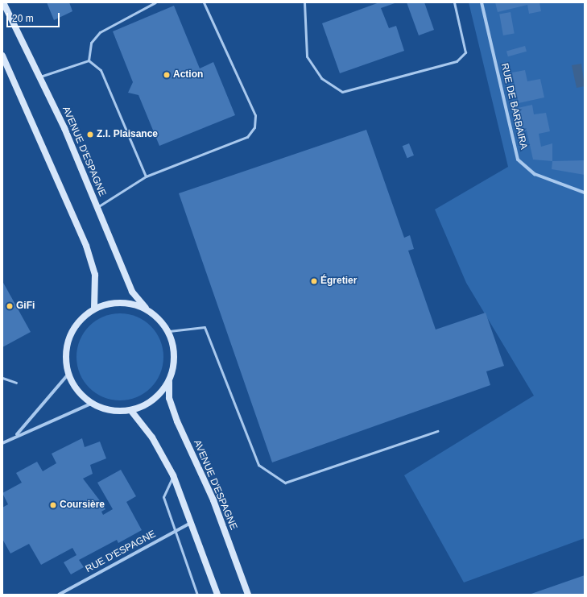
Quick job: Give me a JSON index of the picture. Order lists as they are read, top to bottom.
{
  "streets": {
    "main road": ["AVENUE D'ESPAGNE"],
    "street": ["RUE DE BARBAIRA", "RUE D'ESPAGNE"]
  },
  "places": [
    "Action",
    "Z.I. Plaisance",
    "Égretier",
    "GiFi",
    "Coursière"
  ],
  "scale_bar": "20 m"
}
